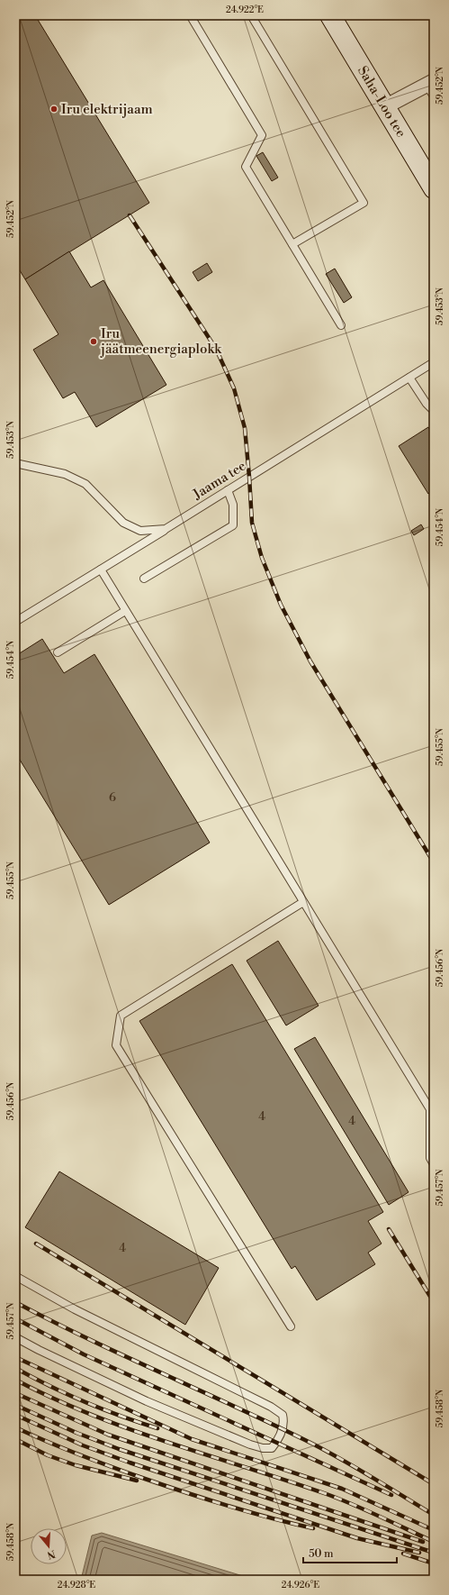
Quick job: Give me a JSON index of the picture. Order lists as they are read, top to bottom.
{
  "streets": {
    "main road": ["Saha-Loo tee"],
    "lane": ["Jaama tee"]
  },
  "places": ["Iru elektrijaam", "Iru jäätmeenergiaplokk"],
  "house_numbers": [
    "6",
    "4",
    "4",
    "4"
  ],
  "scale_bar": "50 m",
  "north": "bottom",
  "coordinates": [
    "24.922°E",
    "59.452°N",
    "59.453°N",
    "59.454°N",
    "59.455°N",
    "59.456°N",
    "59.457°N",
    "59.458°N",
    "24.928°E",
    "24.926°E"
  ]
}
